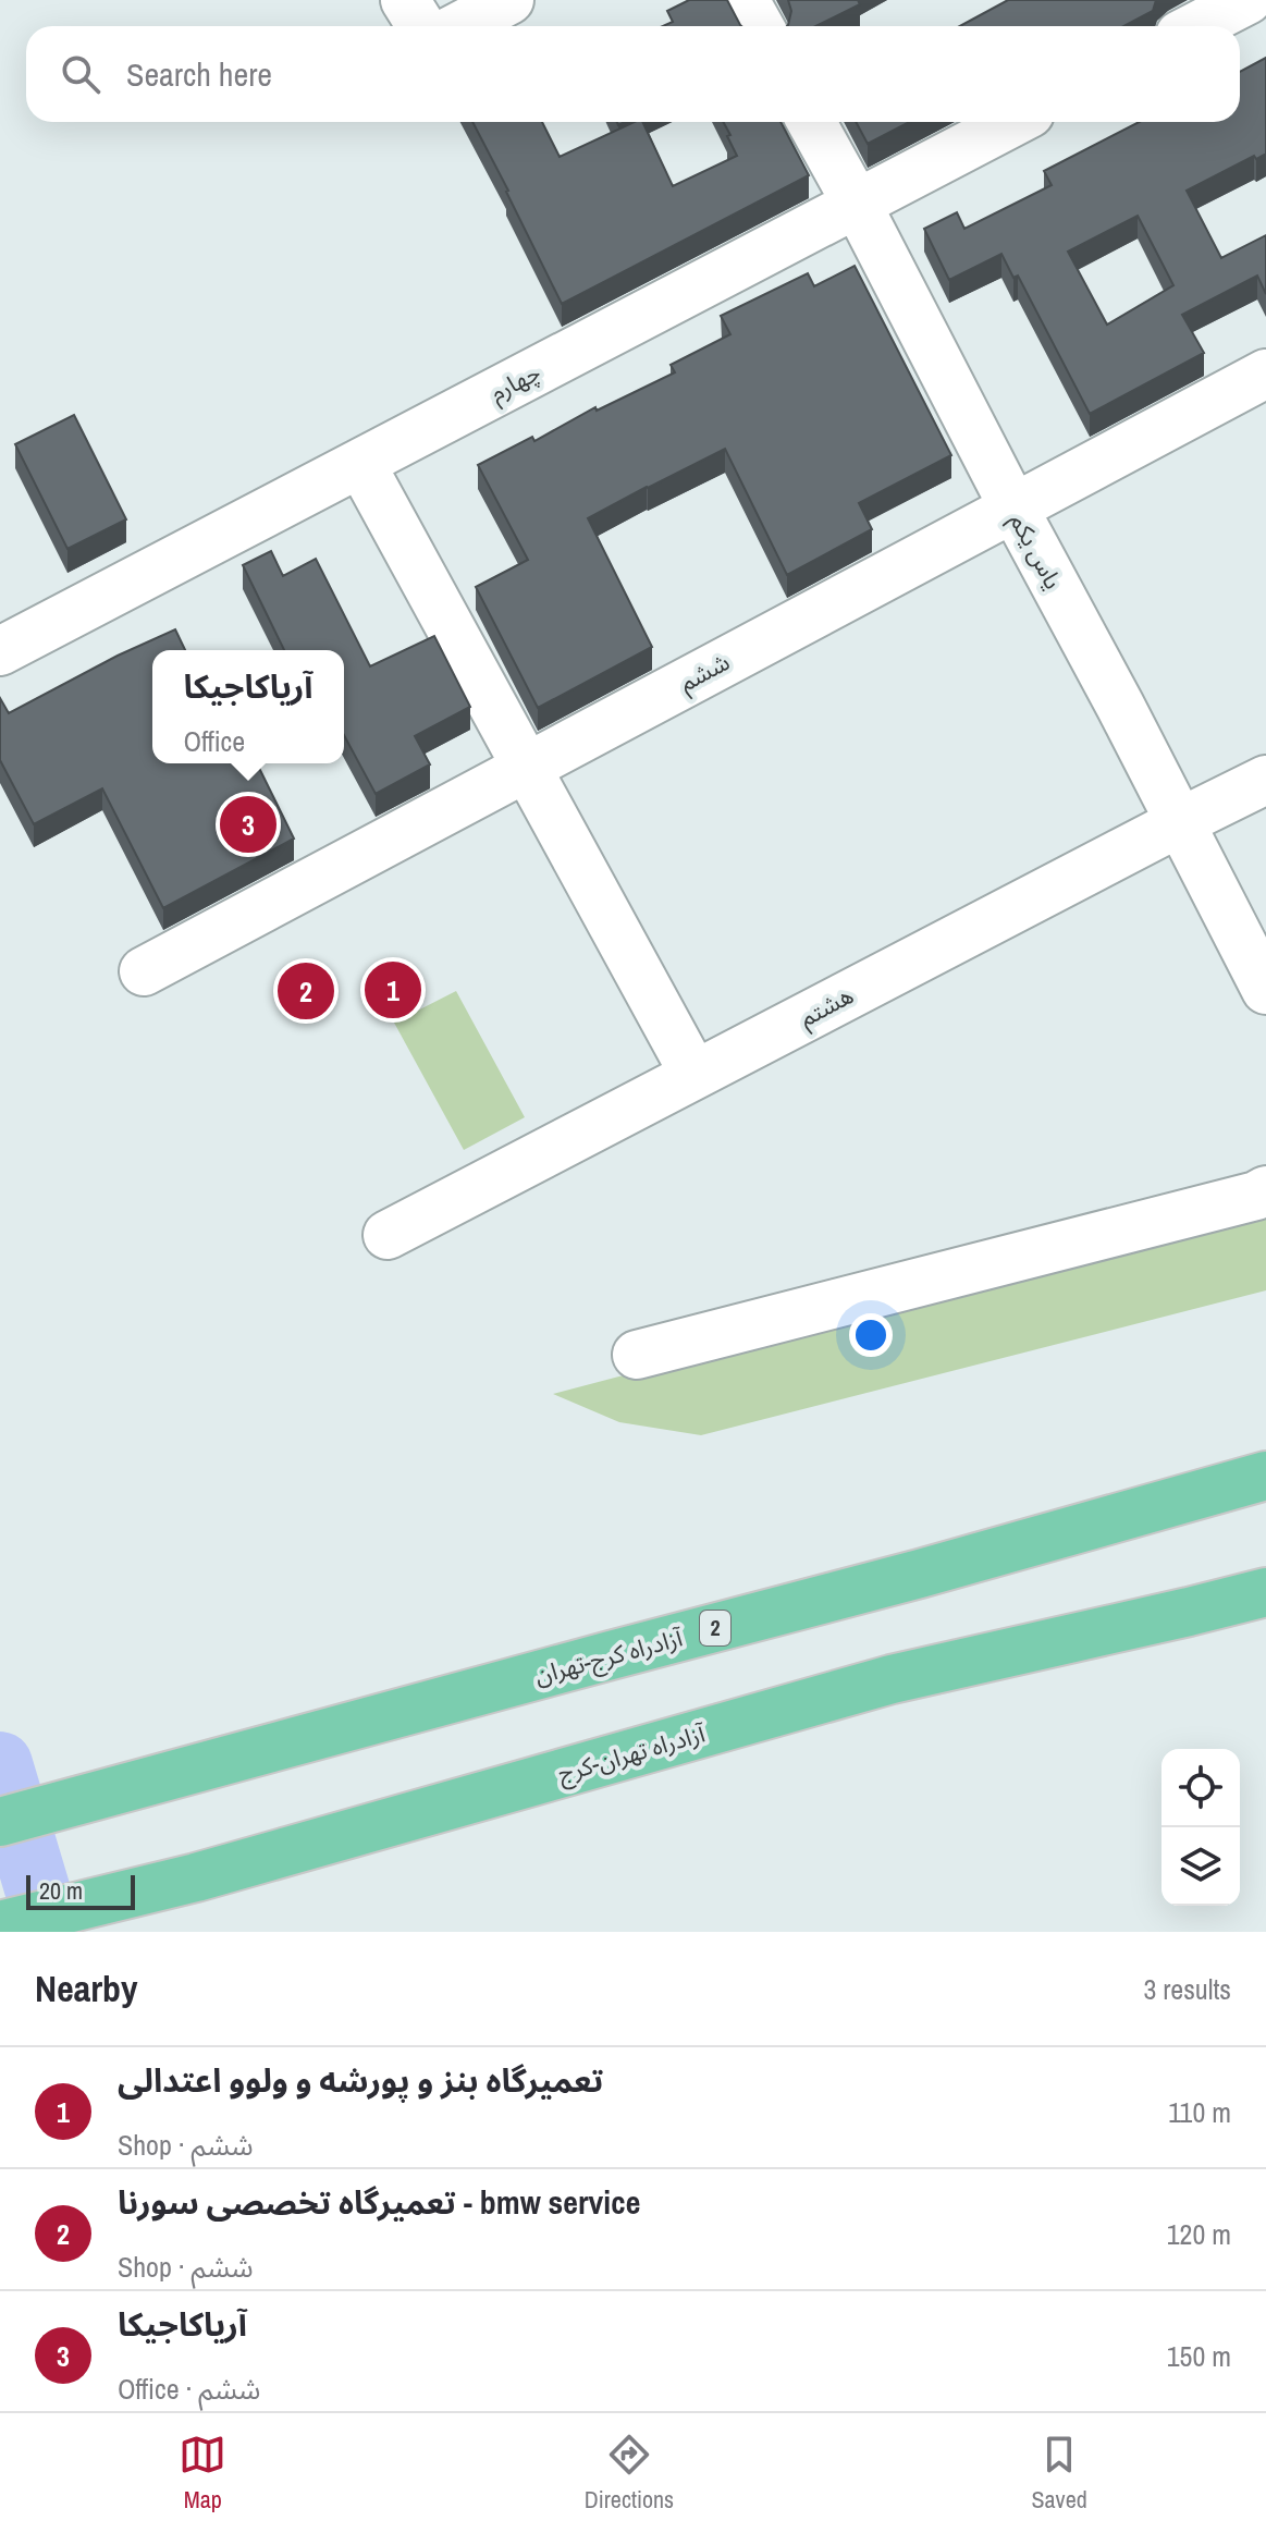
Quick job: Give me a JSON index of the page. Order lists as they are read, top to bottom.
{
  "streets": {
    "highway": ["2", "آزادراه کرج-تهران", "آزادراه تهران-کرج"],
    "street": [
      "چهارم",
      "یاس یکم",
      "ششم",
      "هشتم"
    ]
  },
  "crossings": [
    ["چهارم", "یاس یکم"],
    ["یاس یکم", "ششم"],
    ["یاس یکم", "هشتم"]
  ],
  "scale_bar": "20 m",
  "page": {
    "search": "Search here",
    "popup": ["آریاکاجیکا", "Office"],
    "pins": ["3", "1", "2"],
    "scale": "20 m",
    "heading": ["Nearby", "3 results"],
    "list": [
      {
        "mark": "1",
        "name": "تعمیرگاه بنز و پورشه و ولوو اعتدالی",
        "note": "Shop · ششم",
        "value": "110 m"
      },
      {
        "mark": "2",
        "name": "تعمیرگاه تخصصی سورنا - bmw service",
        "note": "Shop · ششم",
        "value": "120 m"
      },
      {
        "mark": "3",
        "name": "آریاکاجیکا",
        "note": "Office · ششم",
        "value": "150 m"
      }
    ],
    "nav": ["Map", "Directions", "Saved"]
  }
}
